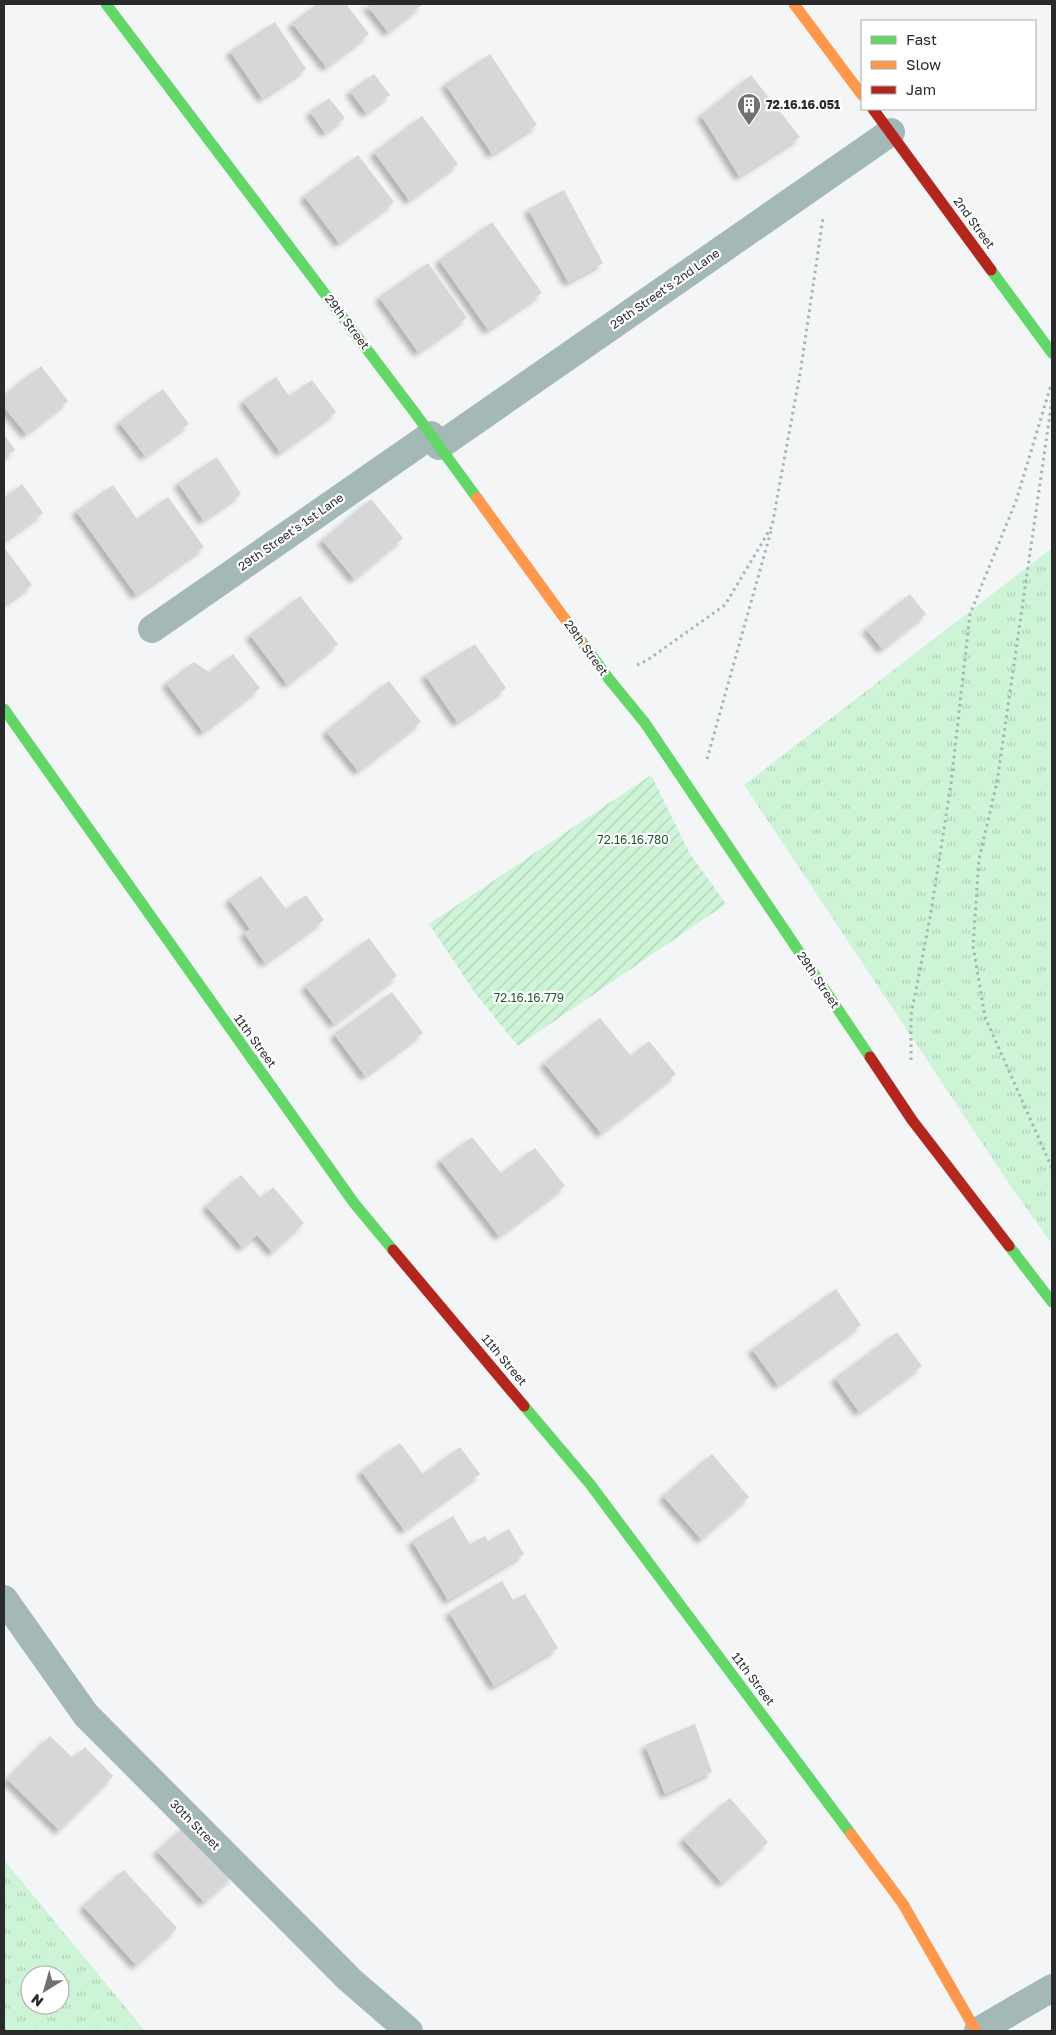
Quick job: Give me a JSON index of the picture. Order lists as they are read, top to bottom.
{
  "streets": {
    "street": [
      "2nd Street",
      "29th Street's 2nd Lane",
      "29th Street",
      "29th Street's 1st Lane",
      "11th Street",
      "30th Street"
    ]
  },
  "crossings": [
    ["2nd Street", "29th Street's 2nd Lane"],
    ["29th Street's 2nd Lane", "29th Street"],
    ["29th Street's 2nd Lane", "29th Street's 1st Lane"],
    ["29th Street", "29th Street's 1st Lane"]
  ],
  "parks": ["72.16.16.780", "72.16.16.779"],
  "places": {
    "building": ["72.16.16.051"]
  },
  "legend": ["Fast", "Slow", "Jam"],
  "north": "bottom left"
}
